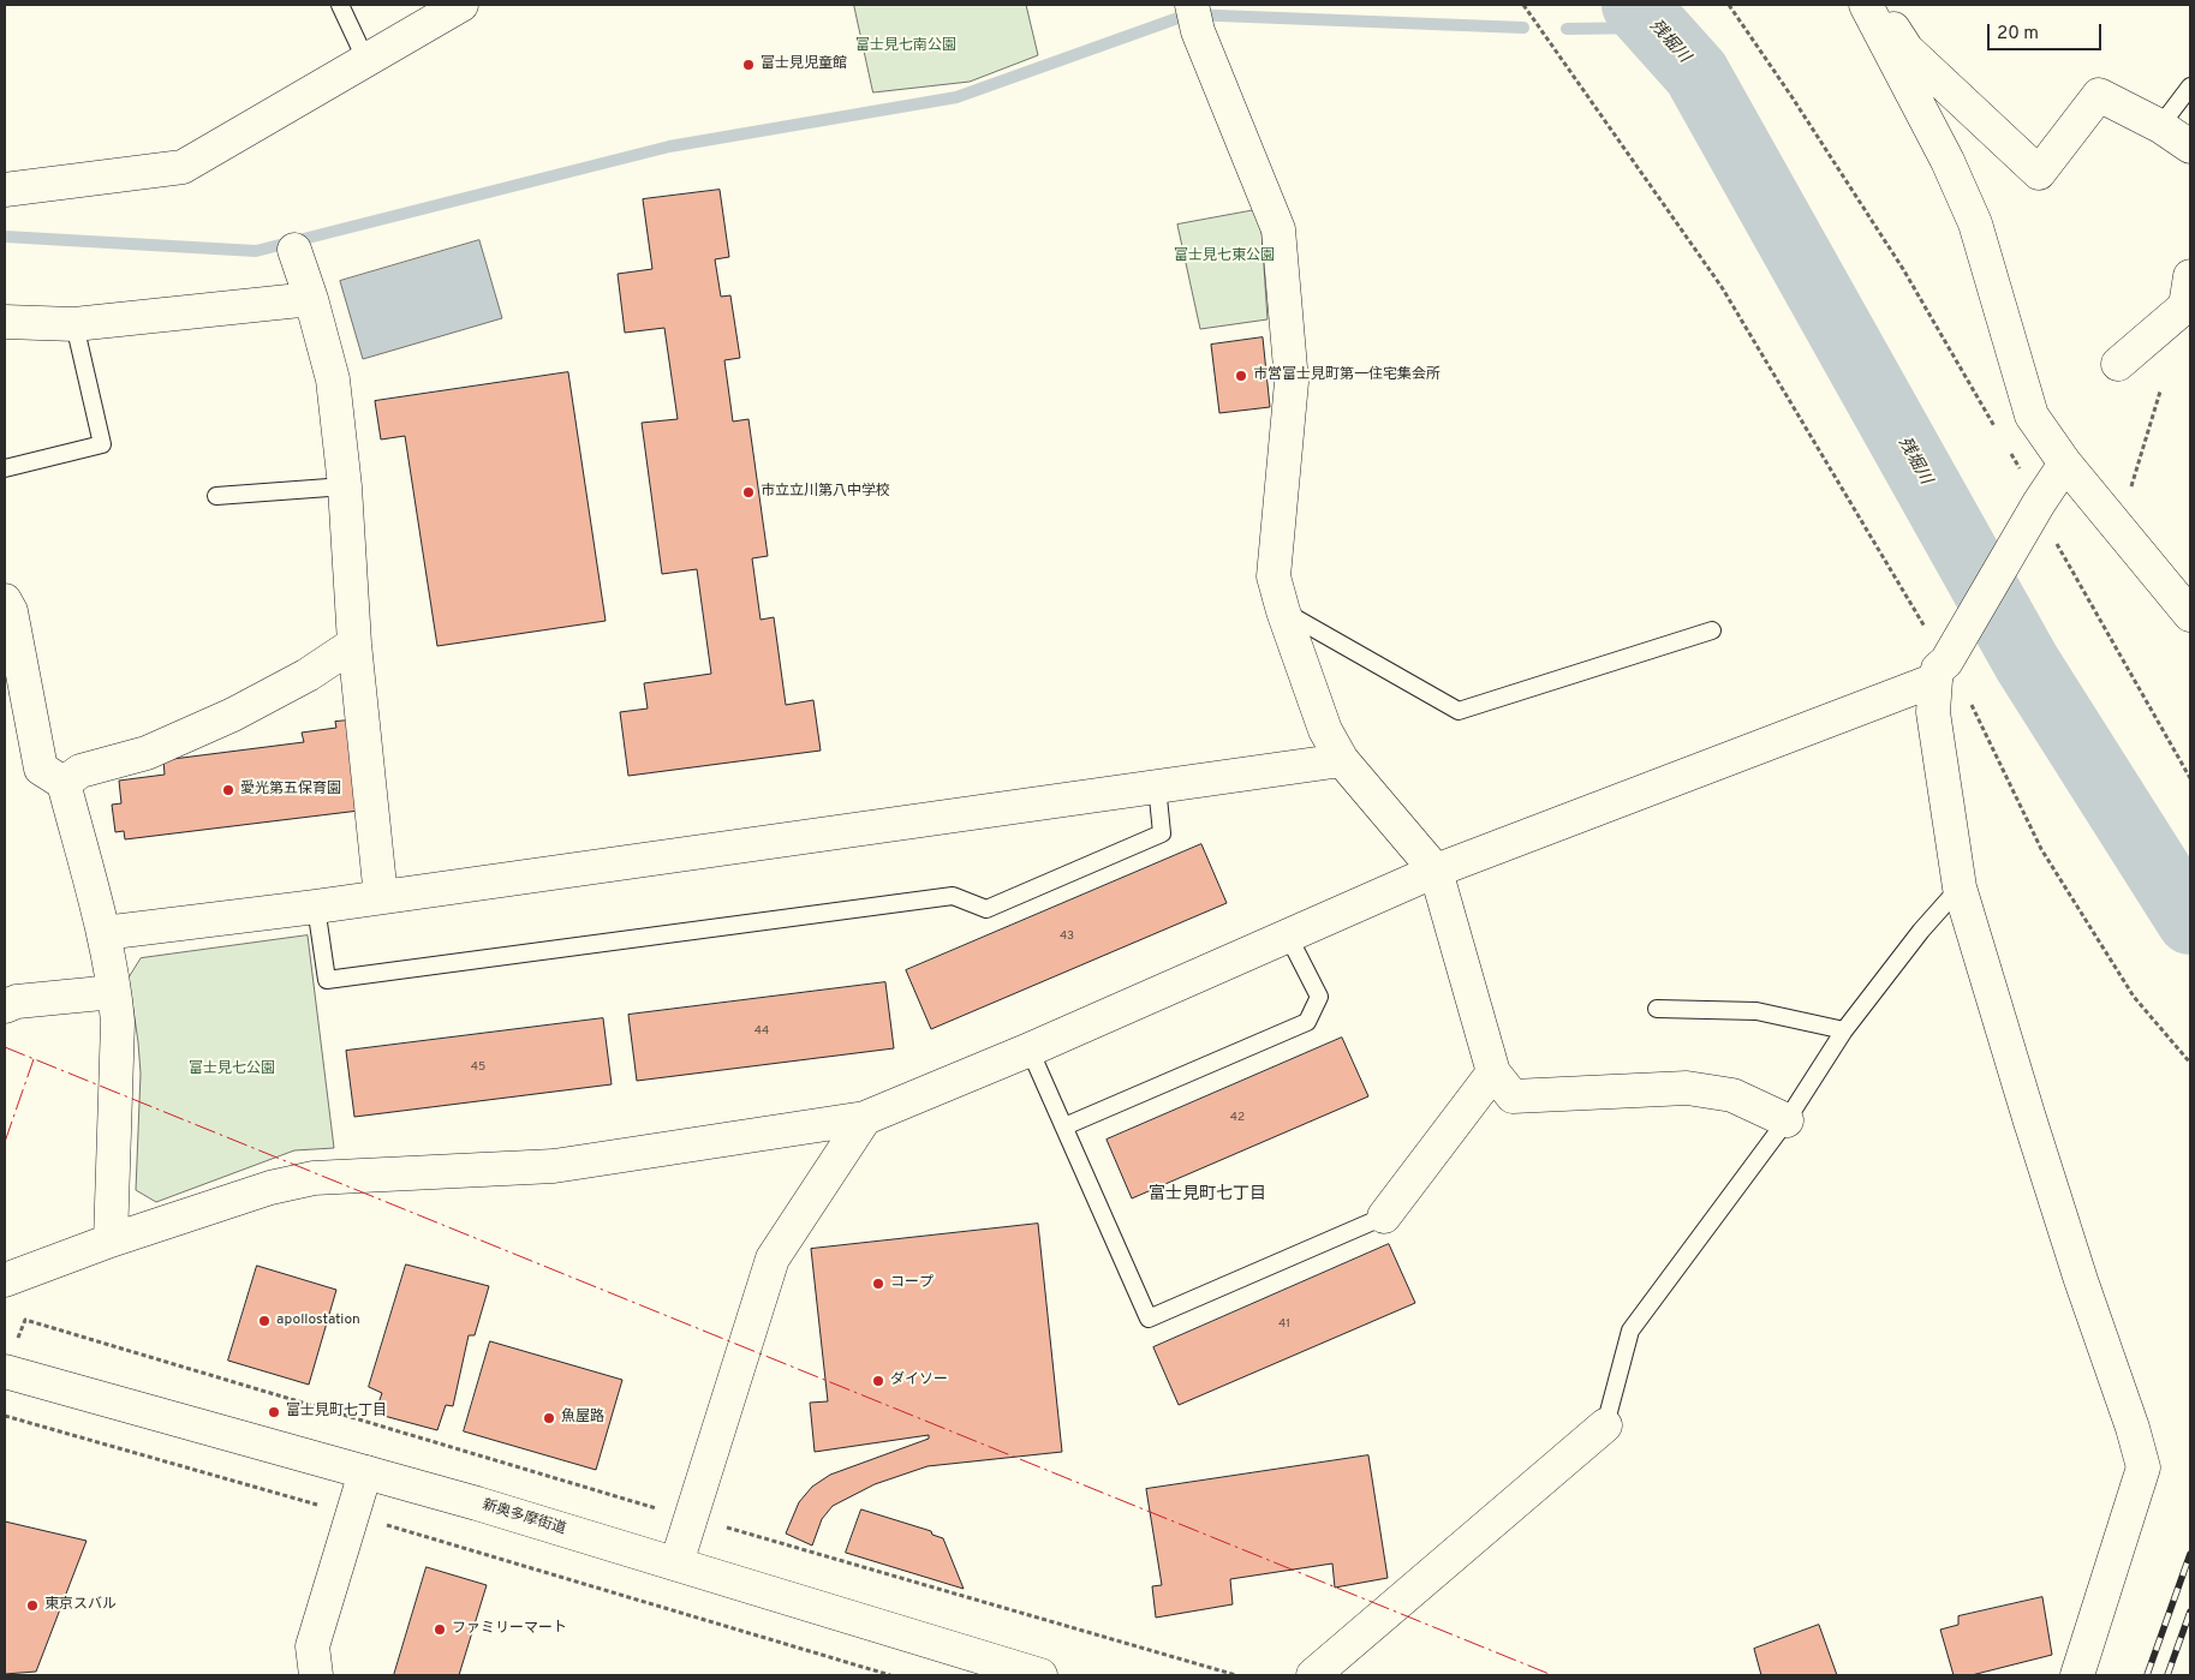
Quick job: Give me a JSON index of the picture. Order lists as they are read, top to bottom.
{
  "streets": {
    "street": ["新奥多摩街道"]
  },
  "districts": ["富士見町七丁目"],
  "water": ["残堀川"],
  "parks": ["富士見七南公園", "富士見七東公園", "富士見七公園"],
  "places": [
    "富士見児童館",
    "市営富士見町第一住宅集会所",
    "市立立川第八中学校",
    "愛光第五保育園",
    "コープ",
    "apollostation",
    "ダイソー",
    "富士見町七丁目",
    "魚屋路",
    "東京スバル",
    "ファミリーマート"
  ],
  "house_numbers": [
    "43",
    "44",
    "45",
    "42",
    "41"
  ],
  "scale_bar": "20 m"
}
